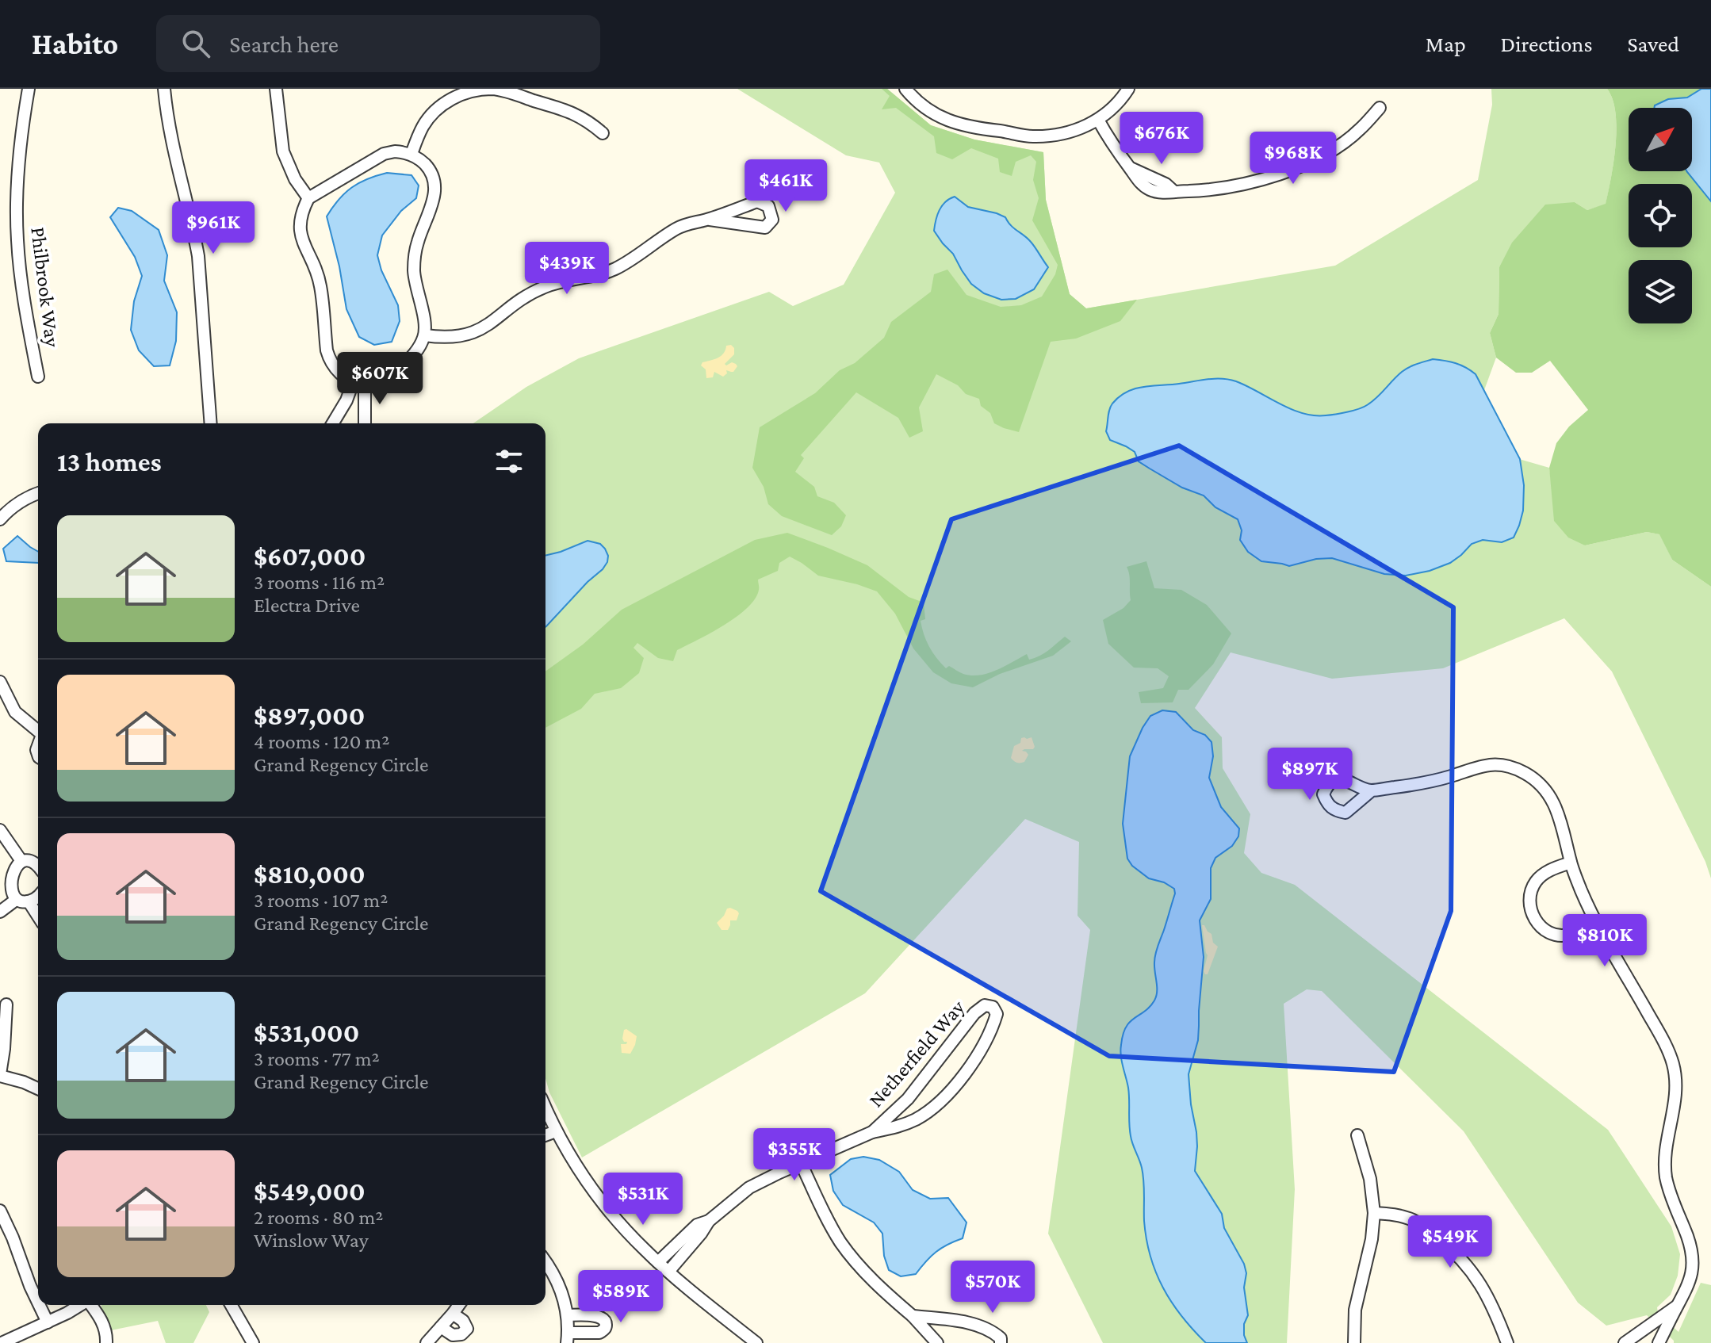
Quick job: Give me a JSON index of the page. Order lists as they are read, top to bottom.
{
  "streets": {
    "street": ["Philbrook Way", "Netherfield Way"]
  },
  "north": "top right",
  "page": {
    "header": "Habito",
    "search": "Search here",
    "nav": ["Map", "Directions", "Saved"],
    "price": [
      "$676K",
      "$968K",
      "$461K",
      "$961K",
      "$439K",
      "$607K",
      "$897K",
      "$810K",
      "$355K",
      "$531K",
      "$549K",
      "$570K",
      "$589K"
    ],
    "heading": "13 homes",
    "list": [
      {
        "name": "$607,000",
        "note": "3 rooms · 116 m² · Electra Drive"
      },
      {
        "name": "$897,000",
        "note": "4 rooms · 120 m² · Grand Regency Circle"
      },
      {
        "name": "$810,000",
        "note": "3 rooms · 107 m² · Grand Regency Circle"
      },
      {
        "name": "$531,000",
        "note": "3 rooms · 77 m² · Grand Regency Circle"
      },
      {
        "name": "$549,000",
        "note": "2 rooms · 80 m² · Winslow Way"
      }
    ]
  }
}
